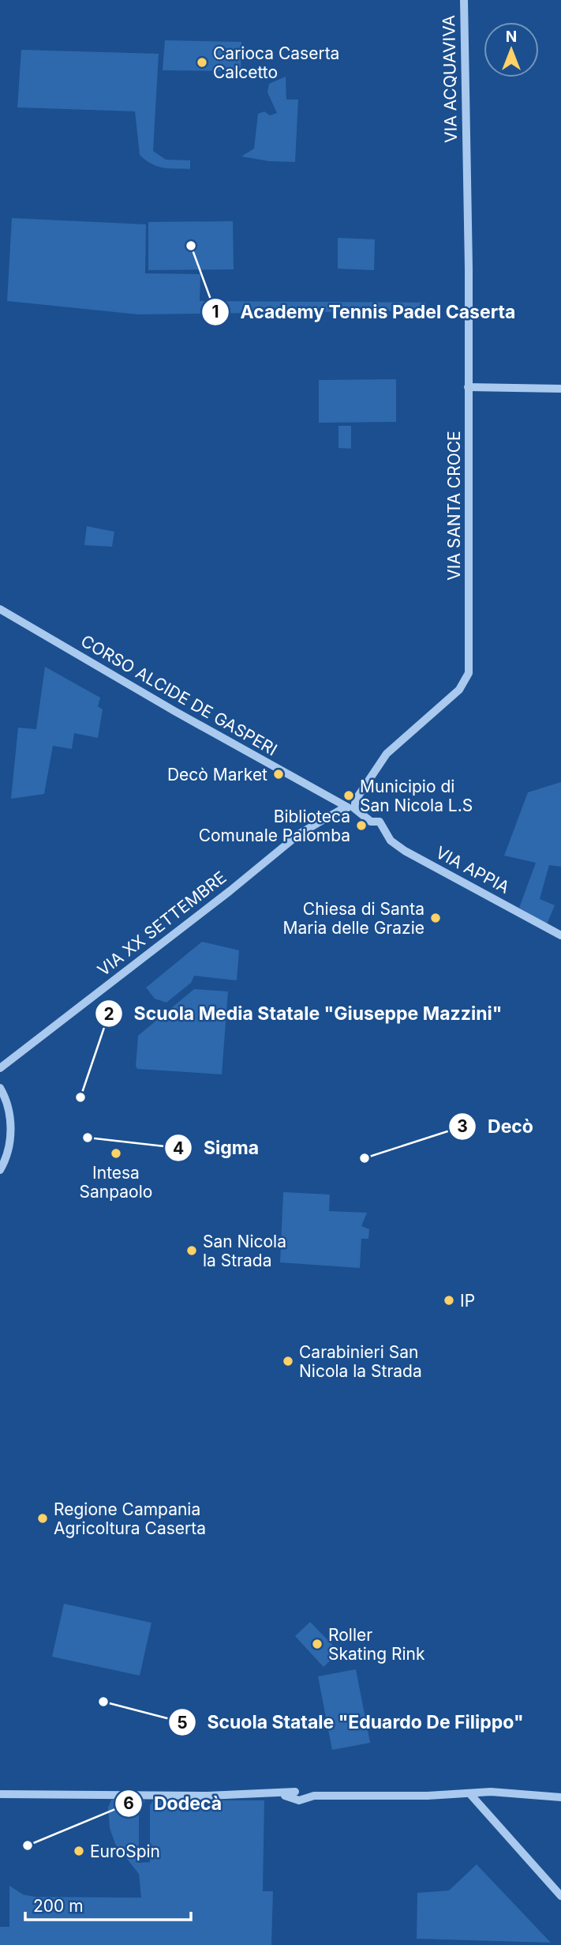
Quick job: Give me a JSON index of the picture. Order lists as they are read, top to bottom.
{
  "streets": {
    "street": [
      "VIA ACQUAVIVA",
      "VIA SANTA CROCE",
      "CORSO ALCIDE DE GASPERI",
      "VIA APPIA",
      "VIA XX SETTEMBRE"
    ]
  },
  "crossings": [
    ["VIA ACQUAVIVA", "VIA SANTA CROCE"],
    ["VIA SANTA CROCE", "VIA APPIA"],
    ["CORSO ALCIDE DE GASPERI", "VIA XX SETTEMBRE"]
  ],
  "places": [
    "Carioca Caserta Calcetto",
    "Academy Tennis Padel Caserta",
    "Decò Market",
    "Municipio di San Nicola L.S",
    "Biblioteca Comunale Palomba",
    "Chiesa di Santa Maria delle Grazie",
    "Scuola Media Statale \"Giuseppe Mazzini\"",
    "Sigma",
    "Intesa Sanpaolo",
    "Decò",
    "San Nicola la Strada",
    "IP",
    "Carabinieri San Nicola la Strada",
    "Regione Campania Agricoltura Caserta",
    "Roller Skating Rink",
    "Scuola Statale \"Eduardo De Filippo\"",
    "Dodecà",
    "EuroSpin"
  ],
  "scale_bar": "200 m",
  "north": "top"
}
